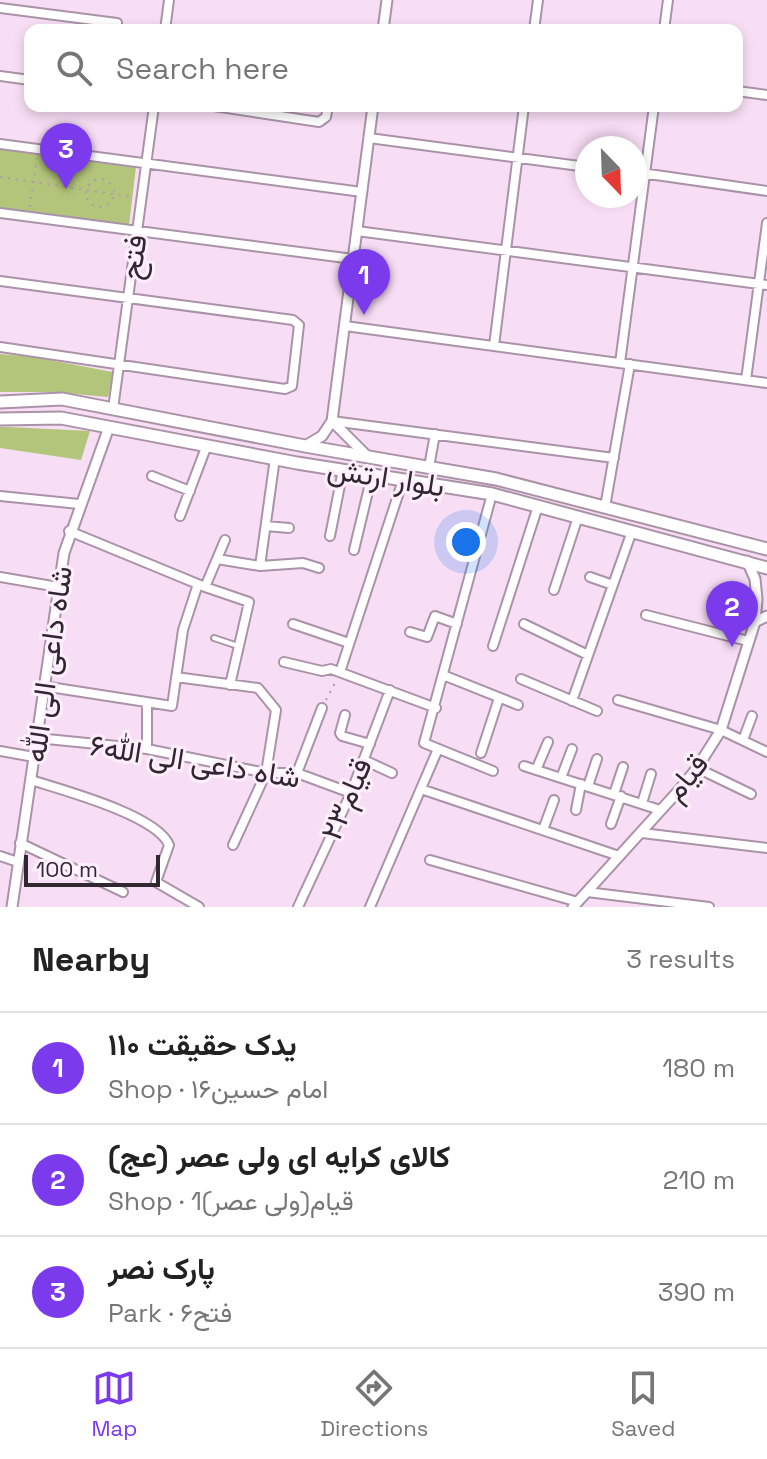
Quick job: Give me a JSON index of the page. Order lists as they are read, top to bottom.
{
  "streets": {
    "main road": ["بلوار ارتش"],
    "street": [
      "فتح",
      "شاه داعی الی الله",
      "شاه داعی الی الله۶",
      "قیام",
      "قیام۲۳"
    ]
  },
  "crossings": [
    ["فتح", "بلوار ارتش"],
    ["بلوار ارتش", "شاه داعی الی الله"],
    ["بلوار ارتش", "قیام"],
    ["شاه داعی الی الله", "شاه داعی الی الله۶"],
    ["شاه داعی الی الله۶", "قیام۲۳"]
  ],
  "scale_bar": "100 m",
  "north": "bottom right",
  "page": {
    "search": "Search here",
    "pins": ["3", "1", "2"],
    "scale": "100 m",
    "heading": ["Nearby", "3 results"],
    "list": [
      {
        "mark": "1",
        "name": "یدک حقیقت ۱۱۰",
        "note": "Shop · امام حسین۱۶",
        "value": "180 m"
      },
      {
        "mark": "2",
        "name": "کالای کرایه ای ولی عصر (عج)",
        "note": "Shop · قیام(ولی عصر)1",
        "value": "210 m"
      },
      {
        "mark": "3",
        "name": "پارک نصر",
        "note": "Park · ۶فتح",
        "value": "390 m"
      }
    ],
    "nav": ["Map", "Directions", "Saved"]
  }
}
